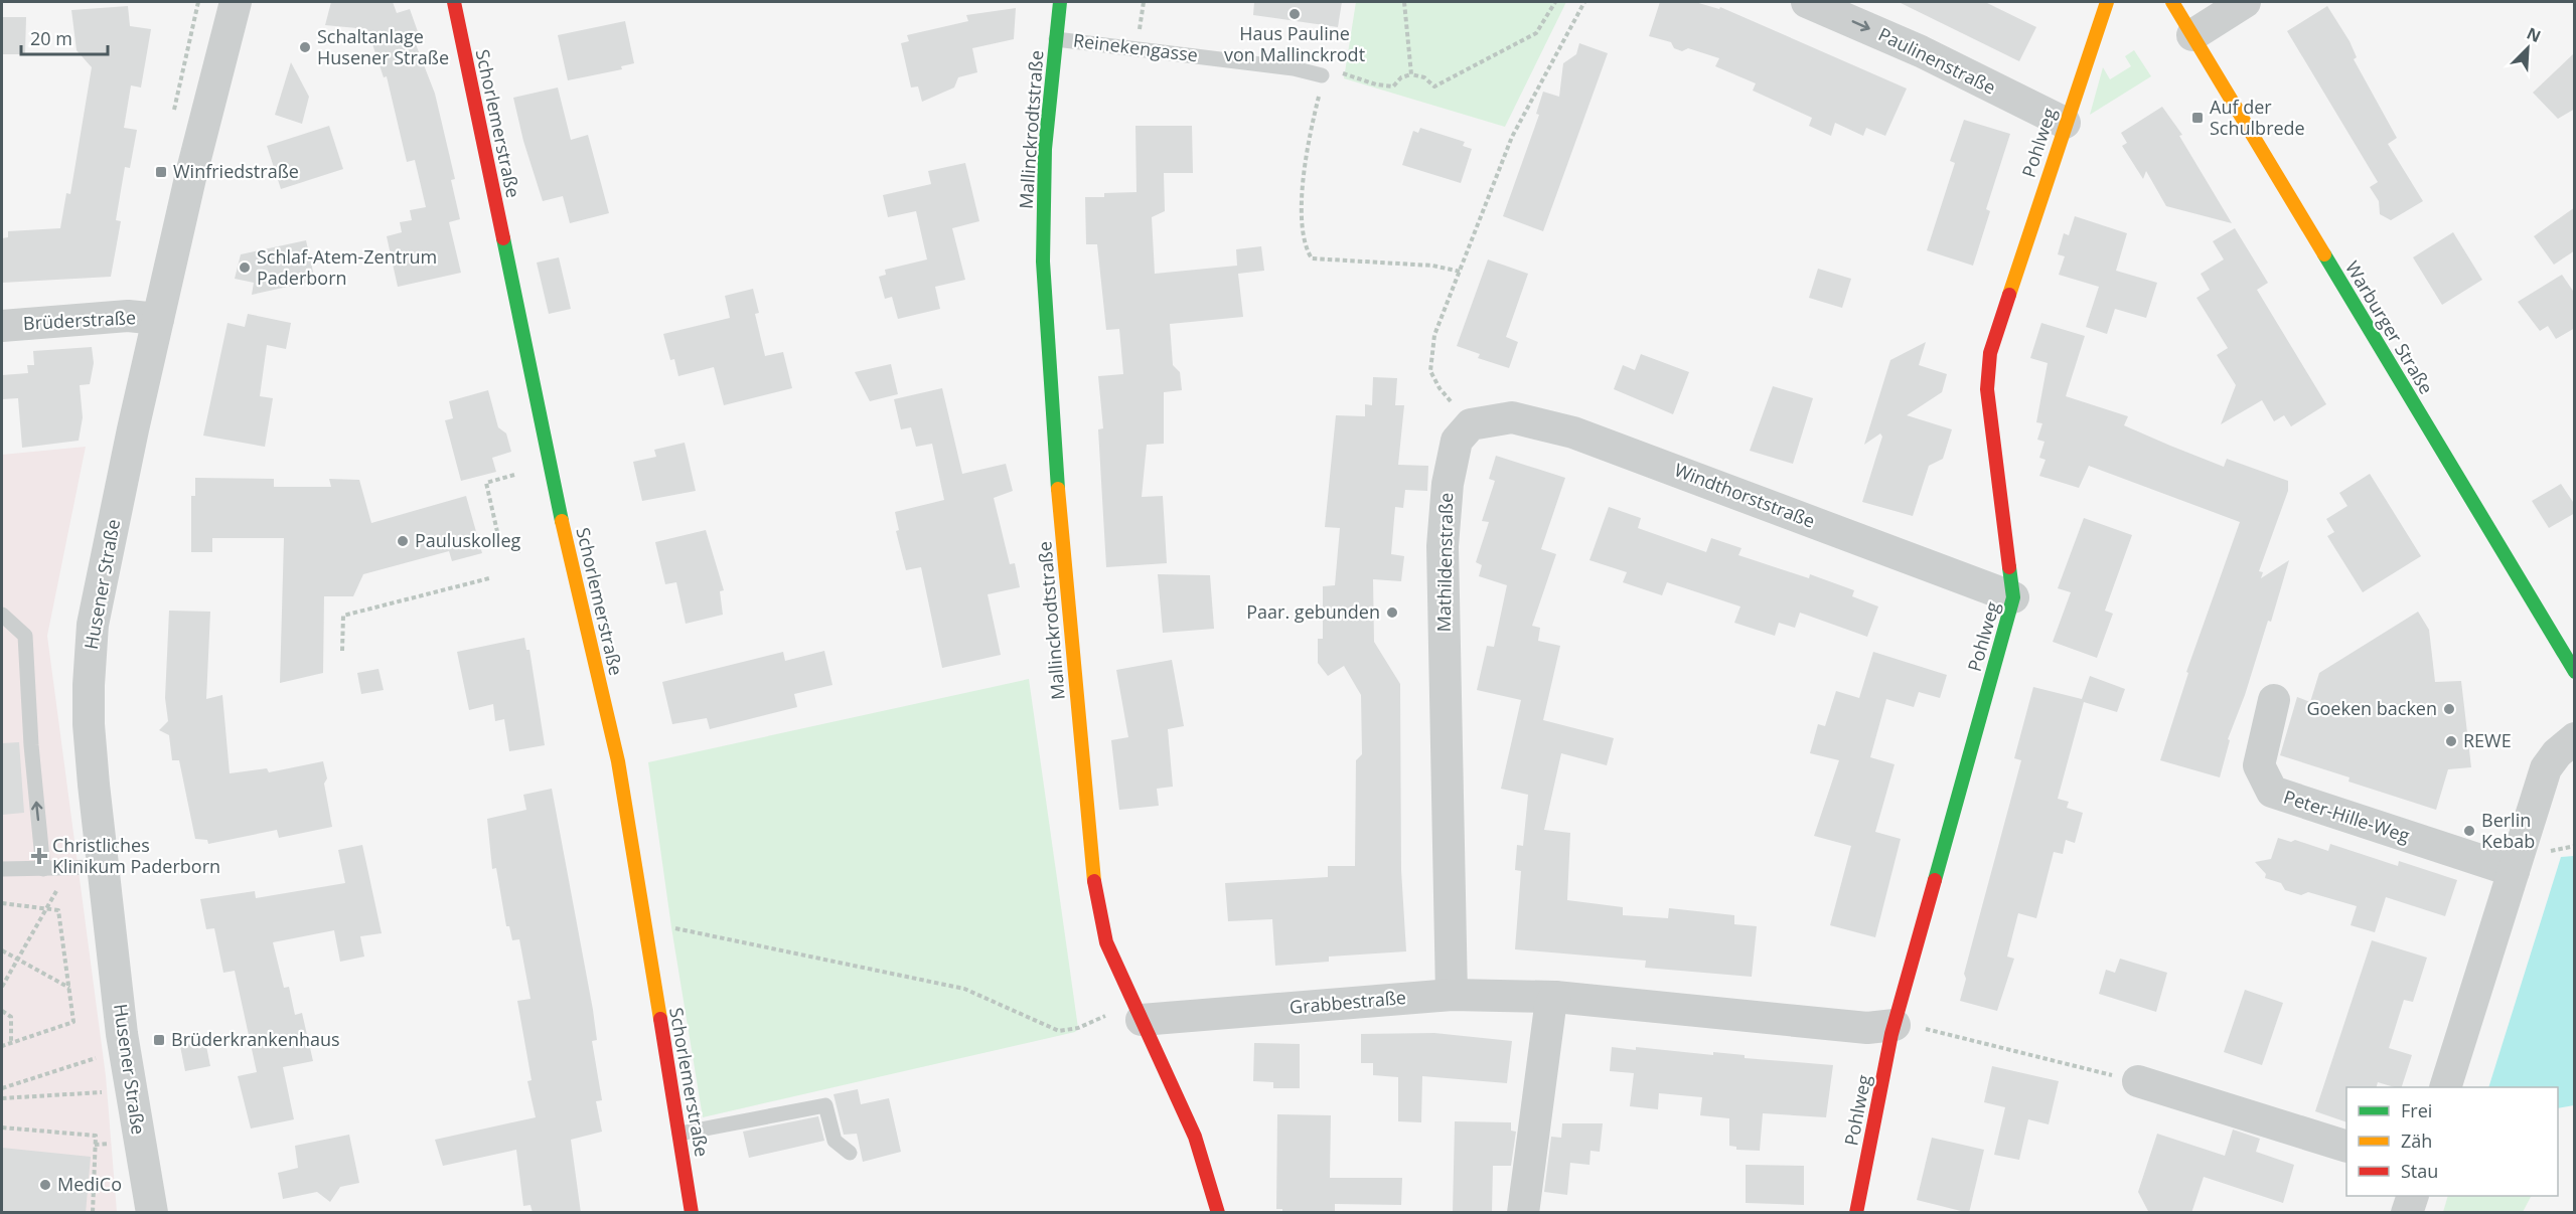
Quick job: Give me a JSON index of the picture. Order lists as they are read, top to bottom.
{
  "streets": {
    "street": [
      "Paulinenstraße",
      "Schorlemerstraße",
      "Mallinckrodtstraße",
      "Pohlweg",
      "Brüderstraße",
      "Warburger Straße",
      "Windthorststraße",
      "Mathildenstraße",
      "Husener Straße",
      "Peter-Hille-Weg",
      "Grabbestraße"
    ],
    "lane": ["Reinekengasse"]
  },
  "crossings": [
    ["Reinekengasse", "Mallinckrodtstraße"],
    ["Paulinenstraße", "Pohlweg"],
    ["Mallinckrodtstraße", "Grabbestraße"],
    ["Pohlweg", "Windthorststraße"],
    ["Pohlweg", "Grabbestraße"],
    ["Brüderstraße", "Husener Straße"],
    ["Windthorststraße", "Mathildenstraße"],
    ["Mathildenstraße", "Grabbestraße"]
  ],
  "one_way": ["Paulinenstraße"],
  "places": {
    "other": [
      "Haus Pauline von Mallinckrodt",
      "Schaltanlage Husener Straße",
      "Schlaf-Atem-Zentrum Paderborn",
      "Pauluskolleg",
      "Paar. gebunden",
      "Goeken backen",
      "REWE",
      "Berlin Kebab",
      "MediCo"
    ],
    "transit": ["Auf der Schulbrede", "Winfriedstraße", "Brüderkrankenhaus"],
    "health": ["Christliches Klinikum Paderborn"]
  },
  "legend": ["Frei", "Zäh", "Stau"],
  "scale_bar": "20 m",
  "north": "top right"
}
